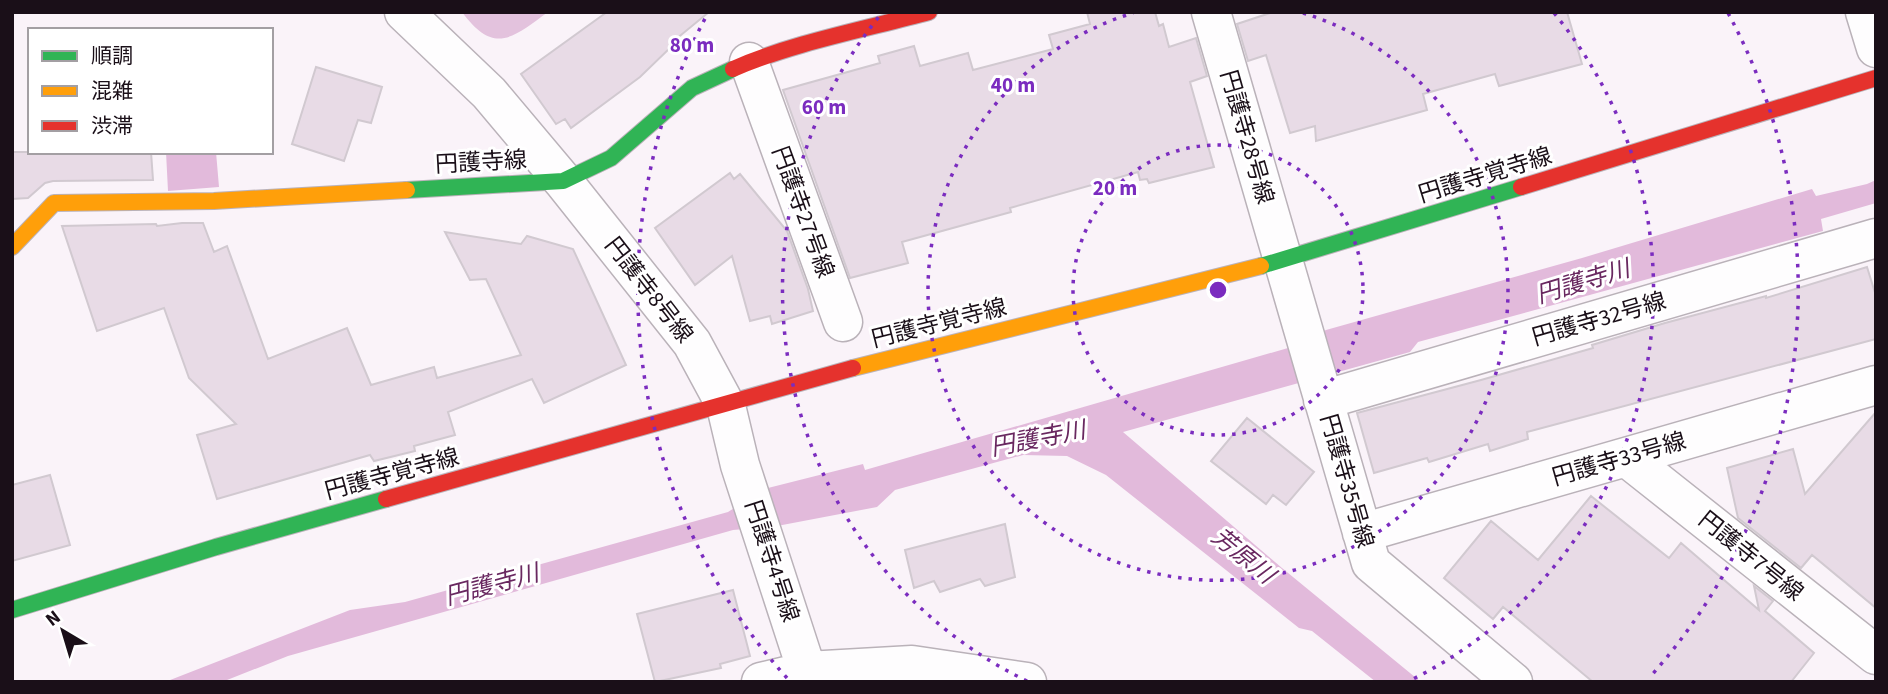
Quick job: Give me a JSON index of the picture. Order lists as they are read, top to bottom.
{
  "streets": {
    "street": [
      "円護寺28号線",
      "円護寺線",
      "円護寺覚寺線",
      "円護寺27号線",
      "円護寺8号線",
      "円護寺32号線",
      "円護寺33号線",
      "円護寺35号線",
      "円護寺7号線",
      "円護寺4号線"
    ]
  },
  "crossings": [
    ["円護寺28号線", "円護寺覚寺線"],
    ["円護寺28号線", "円護寺35号線"],
    ["円護寺線", "円護寺27号線"],
    ["円護寺線", "円護寺8号線"],
    ["円護寺覚寺線", "円護寺8号線"],
    ["円護寺覚寺線", "円護寺35号線"],
    ["円護寺覚寺線", "円護寺4号線"],
    ["円護寺8号線", "円護寺4号線"],
    ["円護寺32号線", "円護寺35号線"],
    ["円護寺33号線", "円護寺35号線"],
    ["円護寺33号線", "円護寺7号線"]
  ],
  "water": ["円護寺川", "芳原川"],
  "legend": ["順調", "混雑", "渋滞"],
  "north": "top left",
  "rings": [
    "80 m",
    "40 m",
    "60 m",
    "20 m"
  ]
}
